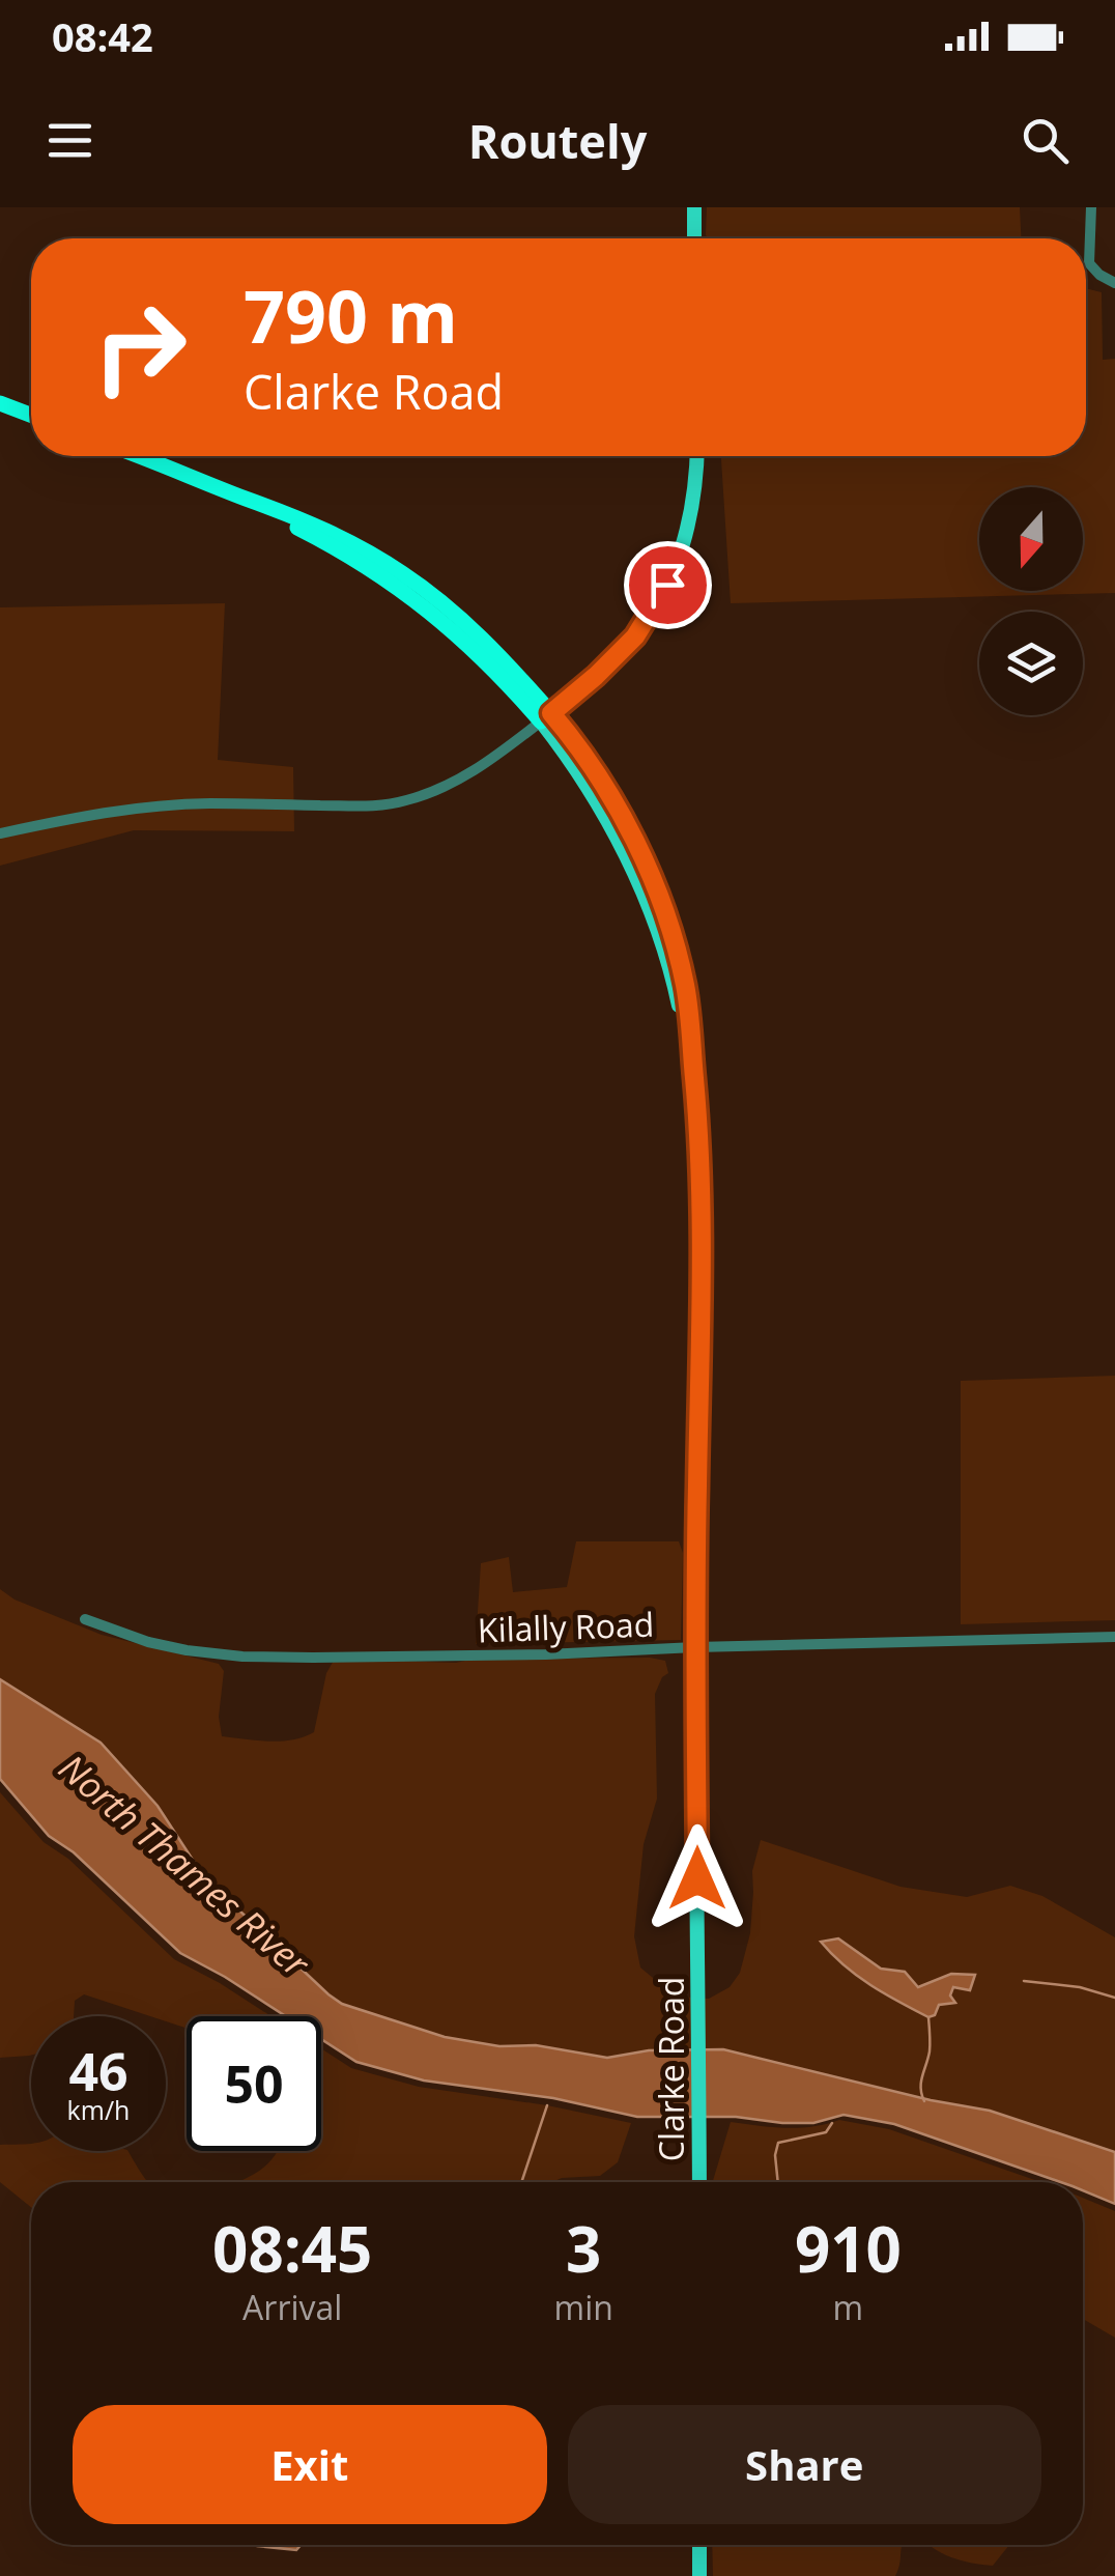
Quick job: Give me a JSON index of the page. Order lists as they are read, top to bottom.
{
  "streets": {
    "main road": ["Clarke Road"],
    "street": ["Kilally Road"]
  },
  "crossings": [
    ["Kilally Road", "Clarke Road"]
  ],
  "water": ["North Thames River"],
  "north": "bottom",
  "page": {
    "status": "08:42",
    "header": "Routely",
    "turn": ["790 m", "Clarke Road"],
    "speed": "46 km/h",
    "limit": "50",
    "eta": [
      "08:45",
      "Arrival",
      "3",
      "min",
      "910",
      "m"
    ],
    "buttons": ["Exit", "Share"]
  }
}
